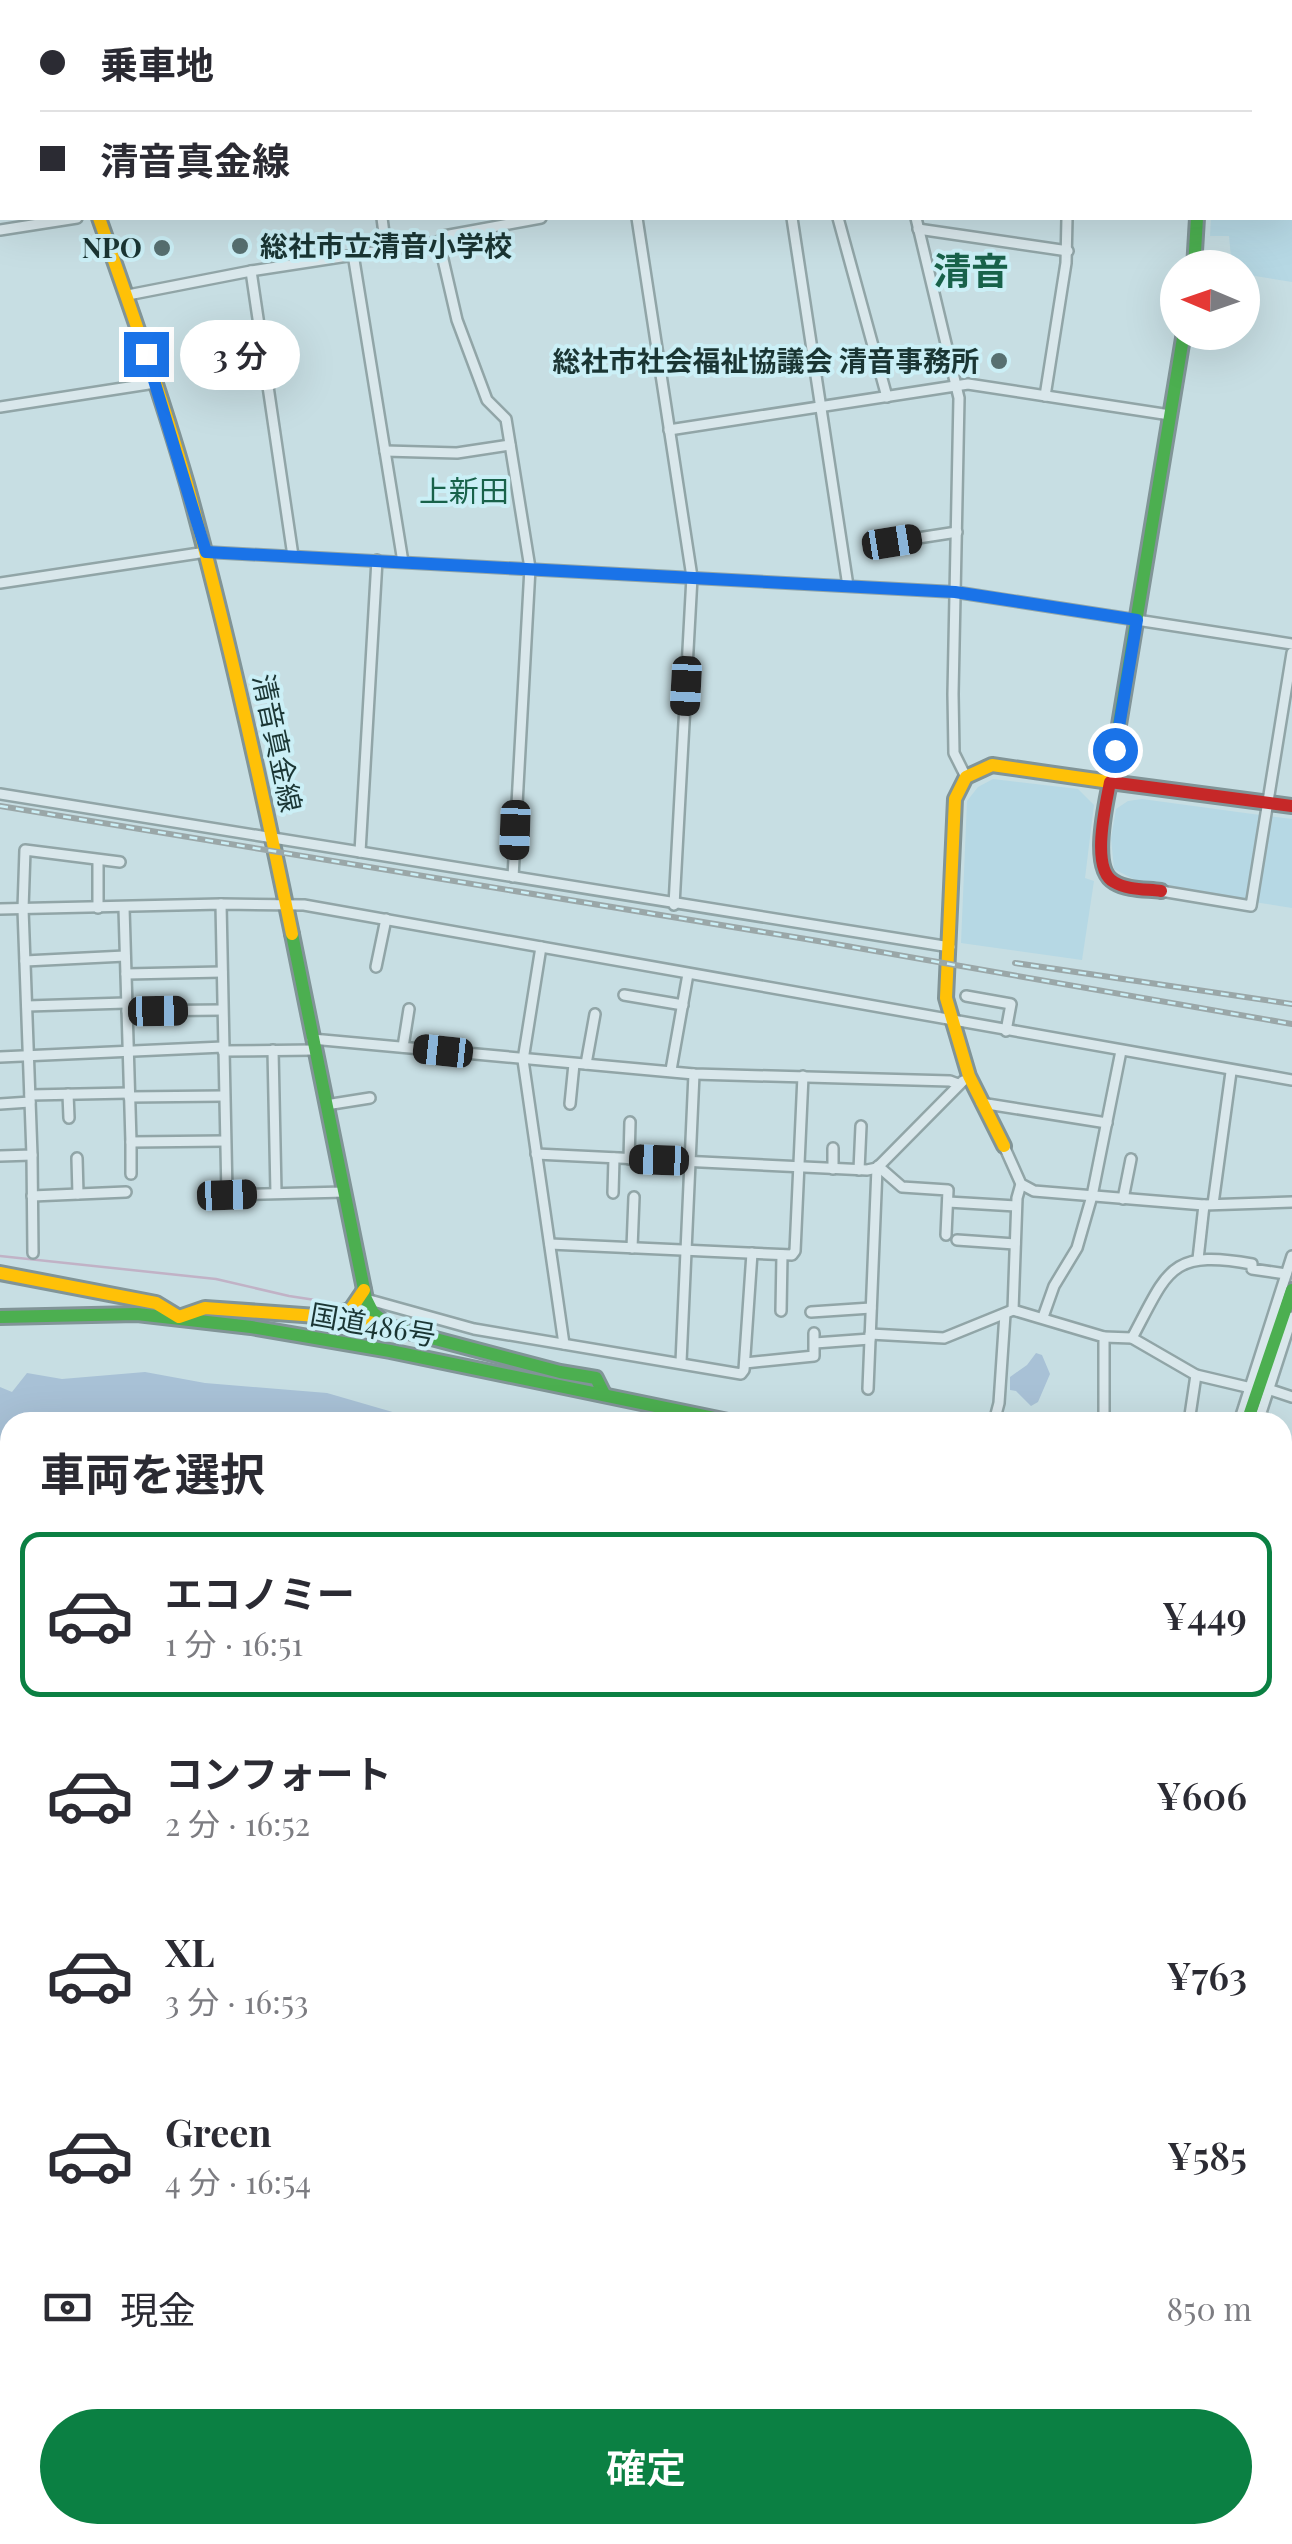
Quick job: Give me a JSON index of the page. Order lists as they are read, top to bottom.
{
  "streets": {
    "main road": ["清音真金線", "国道486号"]
  },
  "districts": ["清音", "上新田"],
  "places": ["総社市立清音小学校", "NPO", "総社市社会福祉協議会 清音事務所"],
  "north": "left",
  "page": {
    "banner": ["乗車地", "清音真金線"],
    "bubble": "3 分",
    "heading": "車両を選択",
    "list": [
      {
        "name": "エコノミー",
        "note": "1 分 · 16:51",
        "value": "¥449"
      },
      {
        "name": "コンフォート",
        "note": "2 分 · 16:52",
        "value": "¥606"
      },
      {
        "name": "XL",
        "note": "3 分 · 16:53",
        "value": "¥763"
      },
      {
        "name": "Green",
        "note": "4 分 · 16:54",
        "value": "¥585"
      }
    ],
    "pay": ["現金", "850 m"],
    "buttons": "確定"
  }
}
